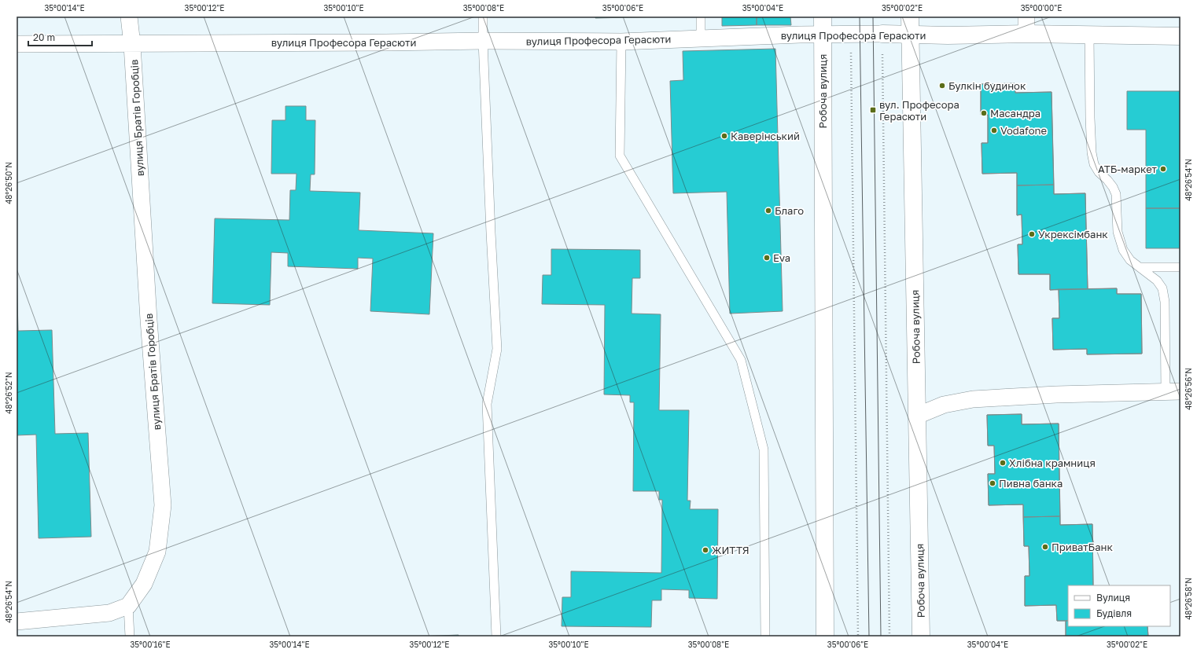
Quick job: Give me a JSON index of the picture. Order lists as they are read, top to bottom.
{
  "streets": {
    "main road": ["вулиця Професора Герасюти", "Робоча вулиця"],
    "street": ["вулиця Братів Горобців"]
  },
  "crossings": [
    ["вулиця Професора Герасюти", "Робоча вулиця"],
    ["вулиця Професора Герасюти", "вулиця Братів Горобців"]
  ],
  "places": {
    "other": [
      "Булкін будинок",
      "Масандра",
      "Vodafone",
      "Каверінський",
      "АТБ-маркет",
      "Благо",
      "Укрексімбанк",
      "Eva",
      "Хлібна крамниця",
      "Пивна банка",
      "ПриватБанк",
      "ЖИТТЯ"
    ],
    "transit": ["вул. Професора Герасюти"]
  },
  "legend": ["Вулиця", "Будівля"],
  "scale_bar": "20 m",
  "coordinates": [
    "35°00'14\"E",
    "35°00'12\"E",
    "35°00'10\"E",
    "35°00'08\"E",
    "35°00'06\"E",
    "35°00'04\"E",
    "35°00'02\"E",
    "35°00'00\"E",
    "48°26'54\"N",
    "48°26'50\"N",
    "48°26'56\"N",
    "48°26'52\"N",
    "48°26'58\"N",
    "35°00'16\"E"
  ]
}
